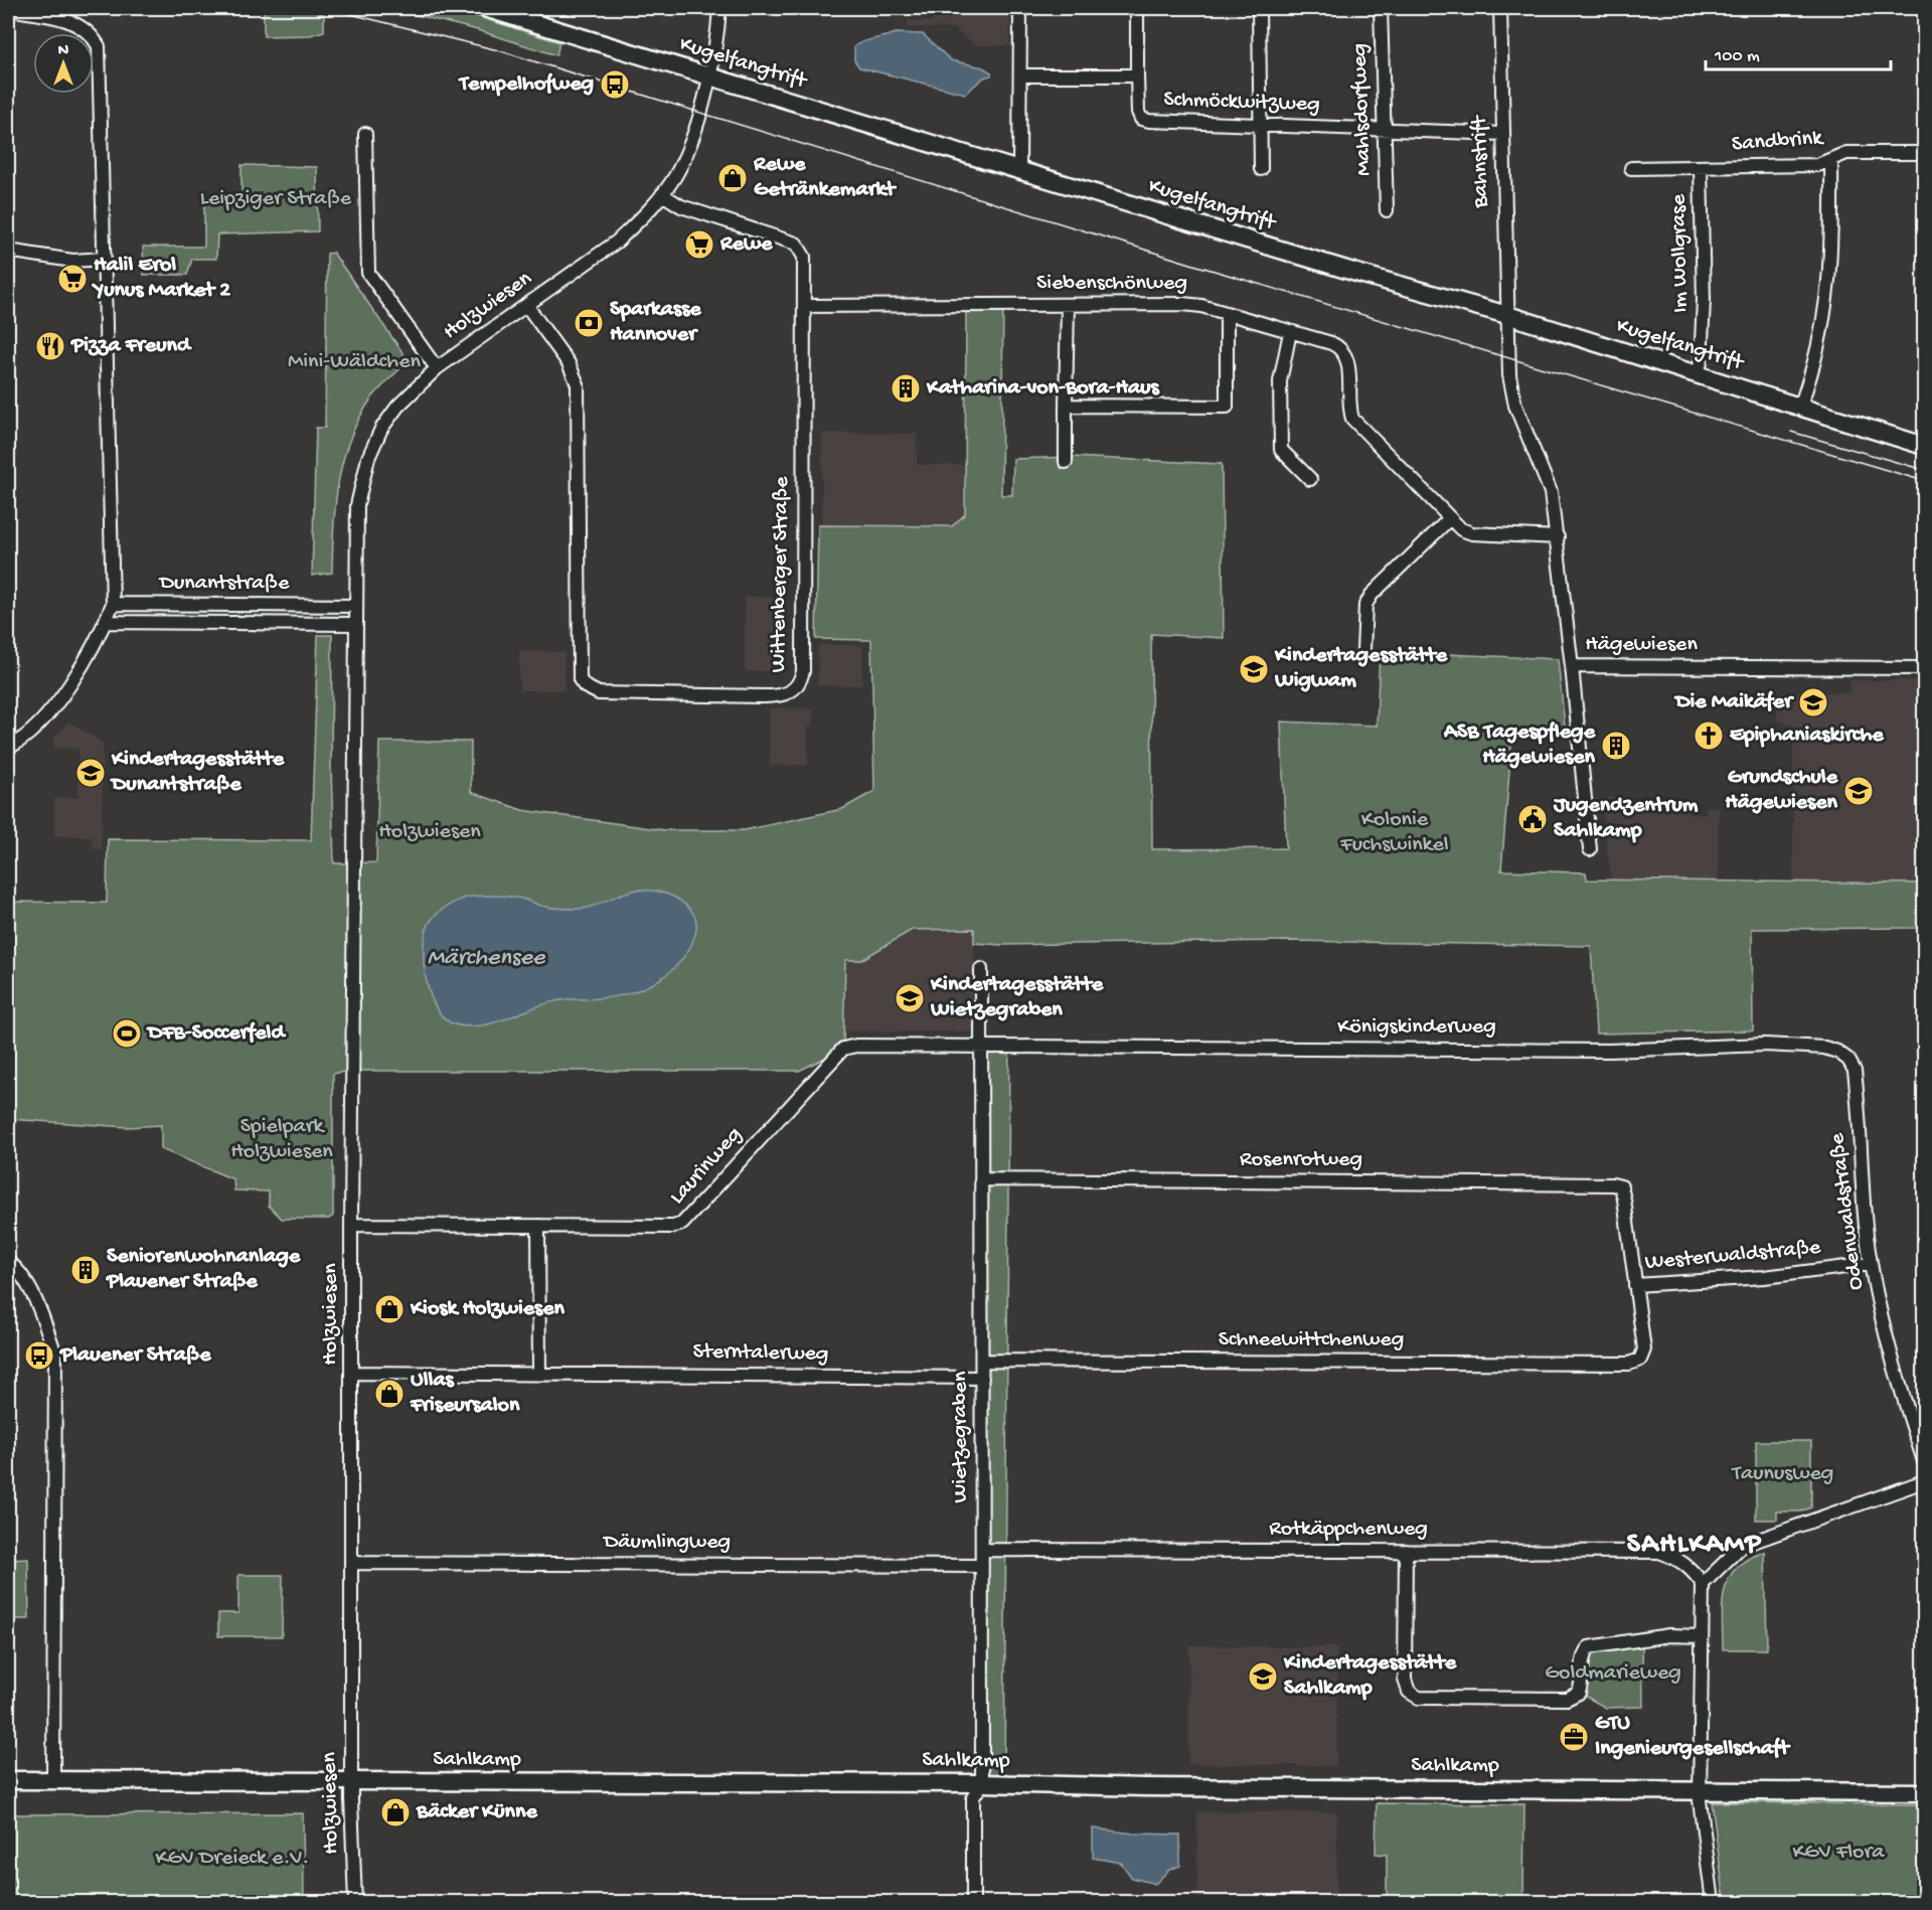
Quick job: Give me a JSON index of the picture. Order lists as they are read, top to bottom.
{
  "streets": {
    "street": [
      "Kugelfangtrift",
      "Schmöckwitzweg",
      "Mahlsdorfweg",
      "Sandbrink",
      "Bahnstrift",
      "Im Wollgrase",
      "Siebenschönweg",
      "Holzwiesen",
      "Wittenberger Straße",
      "Dunantstraße",
      "Hägewiesen",
      "Königskinderweg",
      "Rosenrotweg",
      "Laurinweg",
      "Odenwaldstraße",
      "Westerwaldstraße",
      "Schneewittchenweg",
      "Sterntalerweg",
      "Wietzegraben",
      "Rotkäppchenweg",
      "Däumlingweg",
      "Sahlkamp"
    ]
  },
  "crossings": [
    ["Kugelfangtrift", "Bahnstrift"],
    ["Kugelfangtrift", "Im Wollgrase"],
    ["Kugelfangtrift", "Holzwiesen"],
    ["Kugelfangtrift", "Hägewiesen"],
    ["Schmöckwitzweg", "Mahlsdorfweg"],
    ["Schmöckwitzweg", "Bahnstrift"],
    ["Sandbrink", "Im Wollgrase"],
    ["Bahnstrift", "Hägewiesen"],
    ["Siebenschönweg", "Wittenberger Straße"],
    ["Siebenschönweg", "Hägewiesen"],
    ["Holzwiesen", "Wittenberger Straße"],
    ["Holzwiesen", "Dunantstraße"],
    ["Holzwiesen", "Laurinweg"],
    ["Holzwiesen", "Sterntalerweg"],
    ["Holzwiesen", "Däumlingweg"],
    ["Holzwiesen", "Sahlkamp"],
    ["Königskinderweg", "Laurinweg"],
    ["Königskinderweg", "Odenwaldstraße"],
    ["Königskinderweg", "Wietzegraben"],
    ["Rosenrotweg", "Westerwaldstraße"],
    ["Rosenrotweg", "Schneewittchenweg"],
    ["Rosenrotweg", "Wietzegraben"],
    ["Laurinweg", "Wietzegraben"],
    ["Odenwaldstraße", "Westerwaldstraße"],
    ["Westerwaldstraße", "Schneewittchenweg"],
    ["Schneewittchenweg", "Wietzegraben"],
    ["Sterntalerweg", "Wietzegraben"],
    ["Wietzegraben", "Rotkäppchenweg"],
    ["Wietzegraben", "Däumlingweg"],
    ["Wietzegraben", "Sahlkamp"]
  ],
  "districts": ["SAHLKAMP"],
  "water": ["Märchensee"],
  "parks": [
    "Leipziger Straße",
    "Mini-Wäldchen",
    "Kolonie Fuchswinkel",
    "Holzwiesen",
    "Spielpark Holzwiesen",
    "Taunusweg",
    "Goldmarieweg",
    "KGV Flora",
    "KGV Dreieck e.V."
  ],
  "places": {
    "bus stop": ["Tempelhofweg", "Plauener Straße"],
    "shop": [
      "Rewe Getränkemarkt",
      "Kiosk Holzwiesen",
      "Ullas Friseursalon",
      "Bäcker Künne"
    ],
    "supermarket": ["Rewe", "Halil Erol Yunus Market 2"],
    "bank": ["Sparkasse Hannover"],
    "restaurant": ["Pizza Freund"],
    "building": ["Katharina-von-Bora-Haus", "ASB Tagespflege Hägewiesen", "Seniorenwohnanlage Plauener Straße"],
    "school or university": [
      "Kindertagesstätte Wigwam",
      "Die Maikäfer",
      "Kindertagesstätte Dunantstraße",
      "Grundschule Hägewiesen",
      "Kindertagesstätte Wietzegraben",
      "Kindertagesstätte Sahlkamp"
    ],
    "church": ["Epiphaniaskirche"],
    "public building": ["Jugendzentrum Sahlkamp"],
    "sports": ["DFB-Soccerfeld"],
    "office": ["GTU Ingenieurgesellschaft"]
  },
  "scale_bar": "100 m",
  "north": "top"
}
